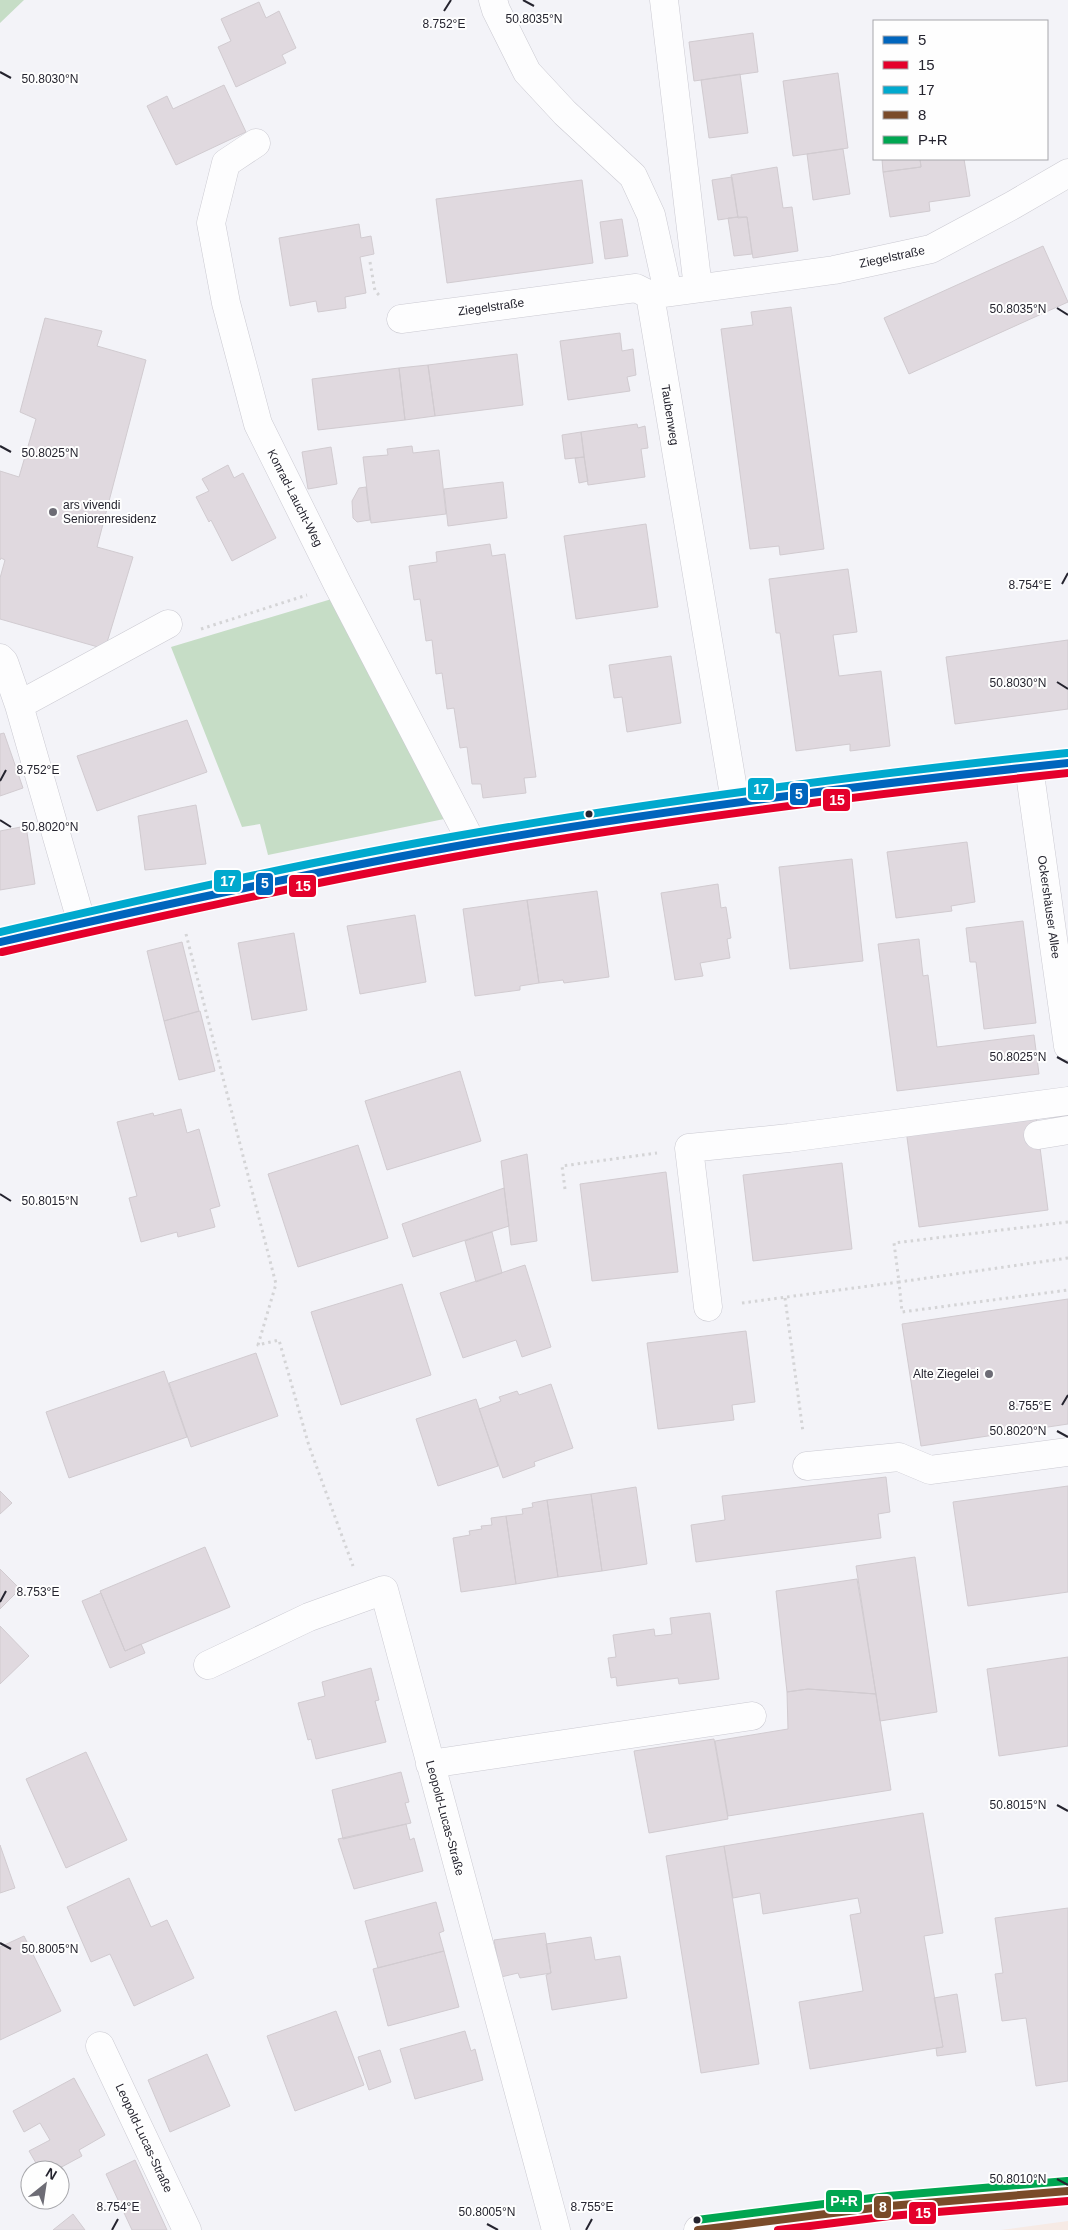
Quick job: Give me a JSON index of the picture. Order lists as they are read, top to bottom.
{
  "streets": {
    "street": [
      "Ziegelstraße",
      "Taubenweg",
      "Konrad-Laucht-Weg",
      "Ockershäuser Allee",
      "Leopold-Lucas-Straße"
    ]
  },
  "crossings": [
    ["Ziegelstraße", "Taubenweg"]
  ],
  "places": ["ars vivendi Seniorenresidenz", "Alte Ziegelei"],
  "lines": [
    "transit line 17",
    "transit line 5",
    "transit line 15",
    "transit line P+R",
    "transit line 8"
  ],
  "legend": [
    "5",
    "15",
    "17",
    "8",
    "P+R"
  ],
  "north": "top right",
  "coordinates": [
    "50.8035°N",
    "8.752°E",
    "50.8030°N",
    "50.8025°N",
    "8.754°E",
    "50.8020°N",
    "50.8015°N",
    "8.755°E",
    "8.753°E",
    "50.8005°N",
    "50.8010°N"
  ]
}
